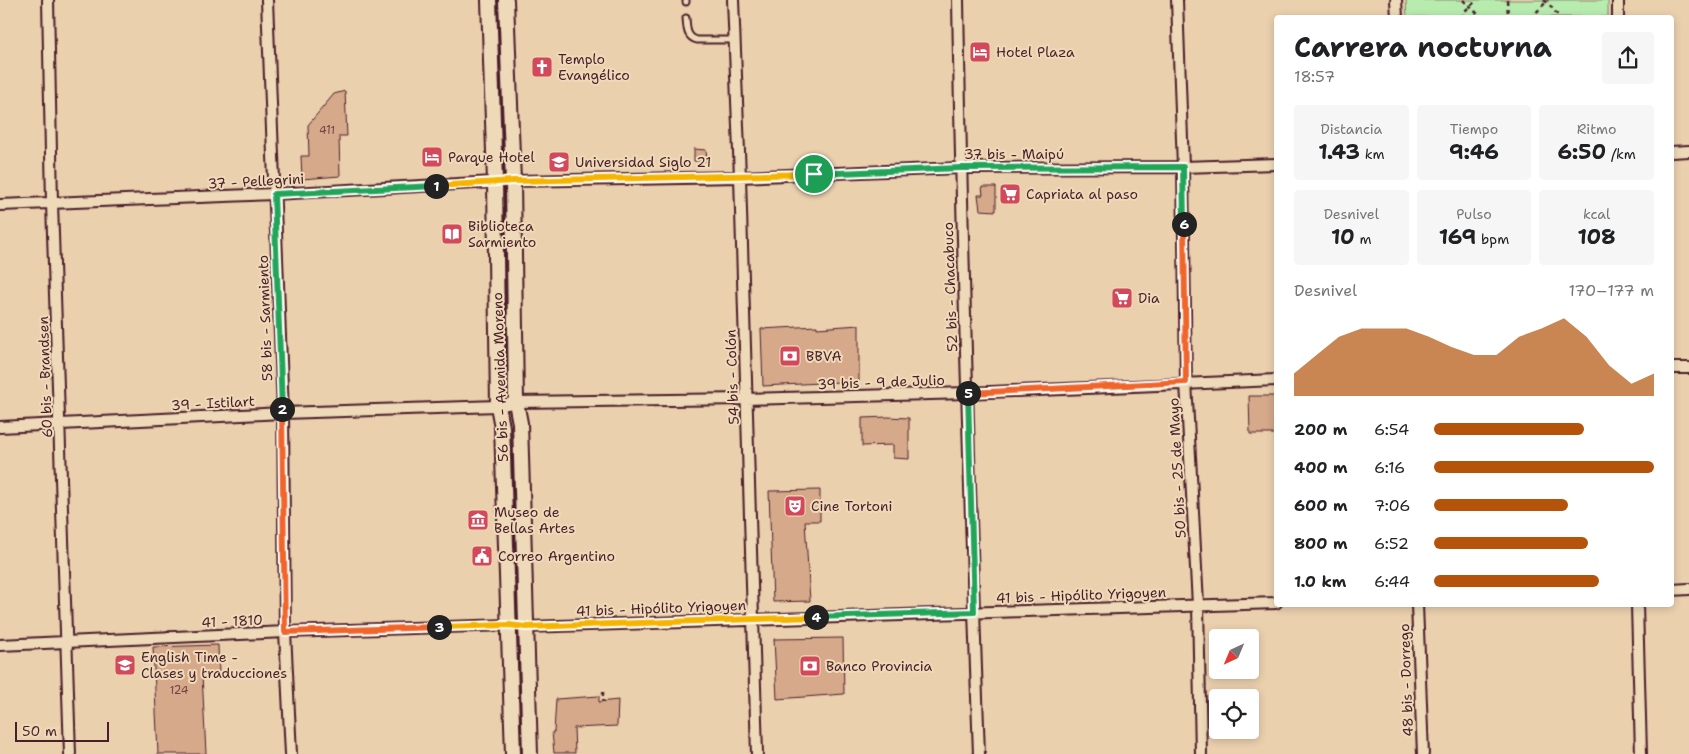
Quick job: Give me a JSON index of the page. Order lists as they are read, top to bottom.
{
  "streets": {
    "main road": ["56 bis - Avenida Moreno"],
    "street": [
      "37 bis - Maipú",
      "37 - Pellegrini",
      "52 bis - Chacabuco",
      "58 bis - Sarmiento",
      "60 bis - Brandsen",
      "54 bis - Colón",
      "39 bis - 9 de Julio",
      "39 - Istilart",
      "50 bis - 25 de Mayo",
      "41 bis - Hipólito Yrigoyen",
      "41 - 1810",
      "48 bis - Dorrego"
    ]
  },
  "crossings": [
    ["37 bis - Maipú", "37 - Pellegrini"],
    ["37 bis - Maipú", "52 bis - Chacabuco"],
    ["37 bis - Maipú", "56 bis - Avenida Moreno"],
    ["37 bis - Maipú", "54 bis - Colón"],
    ["37 bis - Maipú", "50 bis - 25 de Mayo"],
    ["37 - Pellegrini", "58 bis - Sarmiento"],
    ["37 - Pellegrini", "60 bis - Brandsen"],
    ["37 - Pellegrini", "56 bis - Avenida Moreno"],
    ["52 bis - Chacabuco", "39 bis - 9 de Julio"],
    ["52 bis - Chacabuco", "41 bis - Hipólito Yrigoyen"],
    ["58 bis - Sarmiento", "39 - Istilart"],
    ["58 bis - Sarmiento", "41 - 1810"],
    ["60 bis - Brandsen", "39 - Istilart"],
    ["60 bis - Brandsen", "41 - 1810"],
    ["56 bis - Avenida Moreno", "39 bis - 9 de Julio"],
    ["56 bis - Avenida Moreno", "39 - Istilart"],
    ["56 bis - Avenida Moreno", "41 bis - Hipólito Yrigoyen"],
    ["56 bis - Avenida Moreno", "41 - 1810"],
    ["54 bis - Colón", "39 bis - 9 de Julio"],
    ["54 bis - Colón", "41 bis - Hipólito Yrigoyen"],
    ["39 bis - 9 de Julio", "39 - Istilart"],
    ["39 bis - 9 de Julio", "50 bis - 25 de Mayo"],
    ["50 bis - 25 de Mayo", "41 bis - Hipólito Yrigoyen"],
    ["41 bis - Hipólito Yrigoyen", "41 - 1810"]
  ],
  "places": {
    "hotel": ["Hotel Plaza", "Parque Hotel"],
    "church": ["Templo Evangélico"],
    "school or university": ["Universidad Siglo 21", "English Time - Clases y traducciones"],
    "supermarket": ["Capriata al paso", "Dia"],
    "library": ["Biblioteca Sarmiento"],
    "bank": ["BBVA", "Banco Provincia"],
    "theatre": ["Cine Tortoni"],
    "museum": ["Museo de Bellas Artes"],
    "public building": ["Correo Argentino"]
  },
  "house_numbers": ["411", "124"],
  "scale_bar": "50 m",
  "north": "bottom left",
  "page": {
    "heading": ["Carrera nocturna", "18:57"],
    "stats": [
      ["Distancia", "1.43 km"],
      ["Tiempo", "9:46"],
      ["Ritmo", "6:50 /km"],
      ["Desnivel", "10 m"],
      ["Pulso", "169 bpm"],
      ["kcal", "108"]
    ],
    "pins": [
      "1",
      "6",
      "5",
      "2",
      "4",
      "3"
    ],
    "chart": ["Desnivel", "170–177 m"],
    "list": [
      {
        "name": "200 m",
        "note": "6:54"
      },
      {
        "name": "400 m",
        "note": "6:16"
      },
      {
        "name": "600 m",
        "note": "7:06"
      },
      {
        "name": "800 m",
        "note": "6:52"
      },
      {
        "name": "1.0 km",
        "note": "6:44"
      }
    ],
    "scale": "50 m"
  }
}
